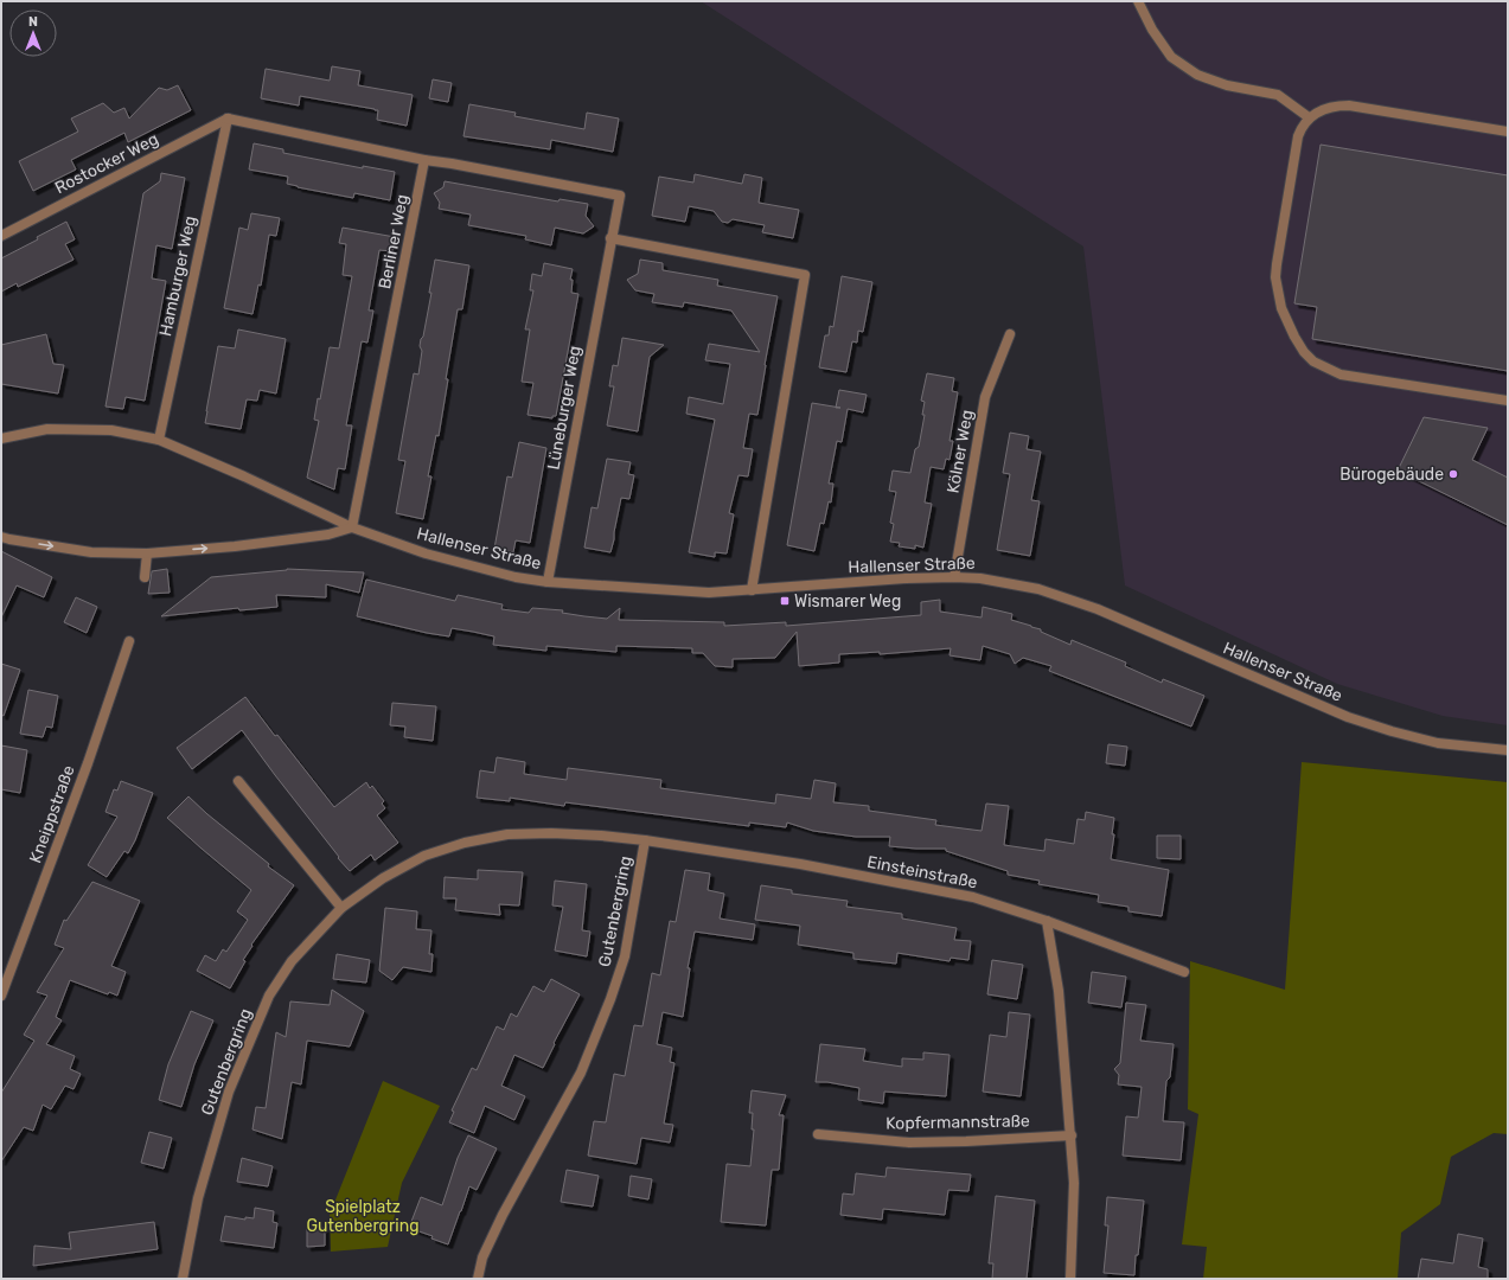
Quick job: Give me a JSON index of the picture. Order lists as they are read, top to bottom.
{
  "streets": {
    "street": [
      "Rostocker Weg",
      "Berliner Weg",
      "Hamburger Weg",
      "Lüneburger Weg",
      "Kölner Weg",
      "Hallenser Straße",
      "Kneippstraße",
      "Einsteinstraße",
      "Gutenbergring",
      "Kopfermannstraße"
    ]
  },
  "crossings": [
    ["Rostocker Weg", "Hamburger Weg"],
    ["Berliner Weg", "Hallenser Straße"],
    ["Hamburger Weg", "Hallenser Straße"],
    ["Lüneburger Weg", "Hallenser Straße"],
    ["Kölner Weg", "Hallenser Straße"],
    ["Einsteinstraße", "Gutenbergring"]
  ],
  "parks": ["Spielplatz Gutenbergring"],
  "places": {
    "other": ["Bürogebäude"],
    "transit": ["Wismarer Weg"]
  },
  "north": "top"
}
